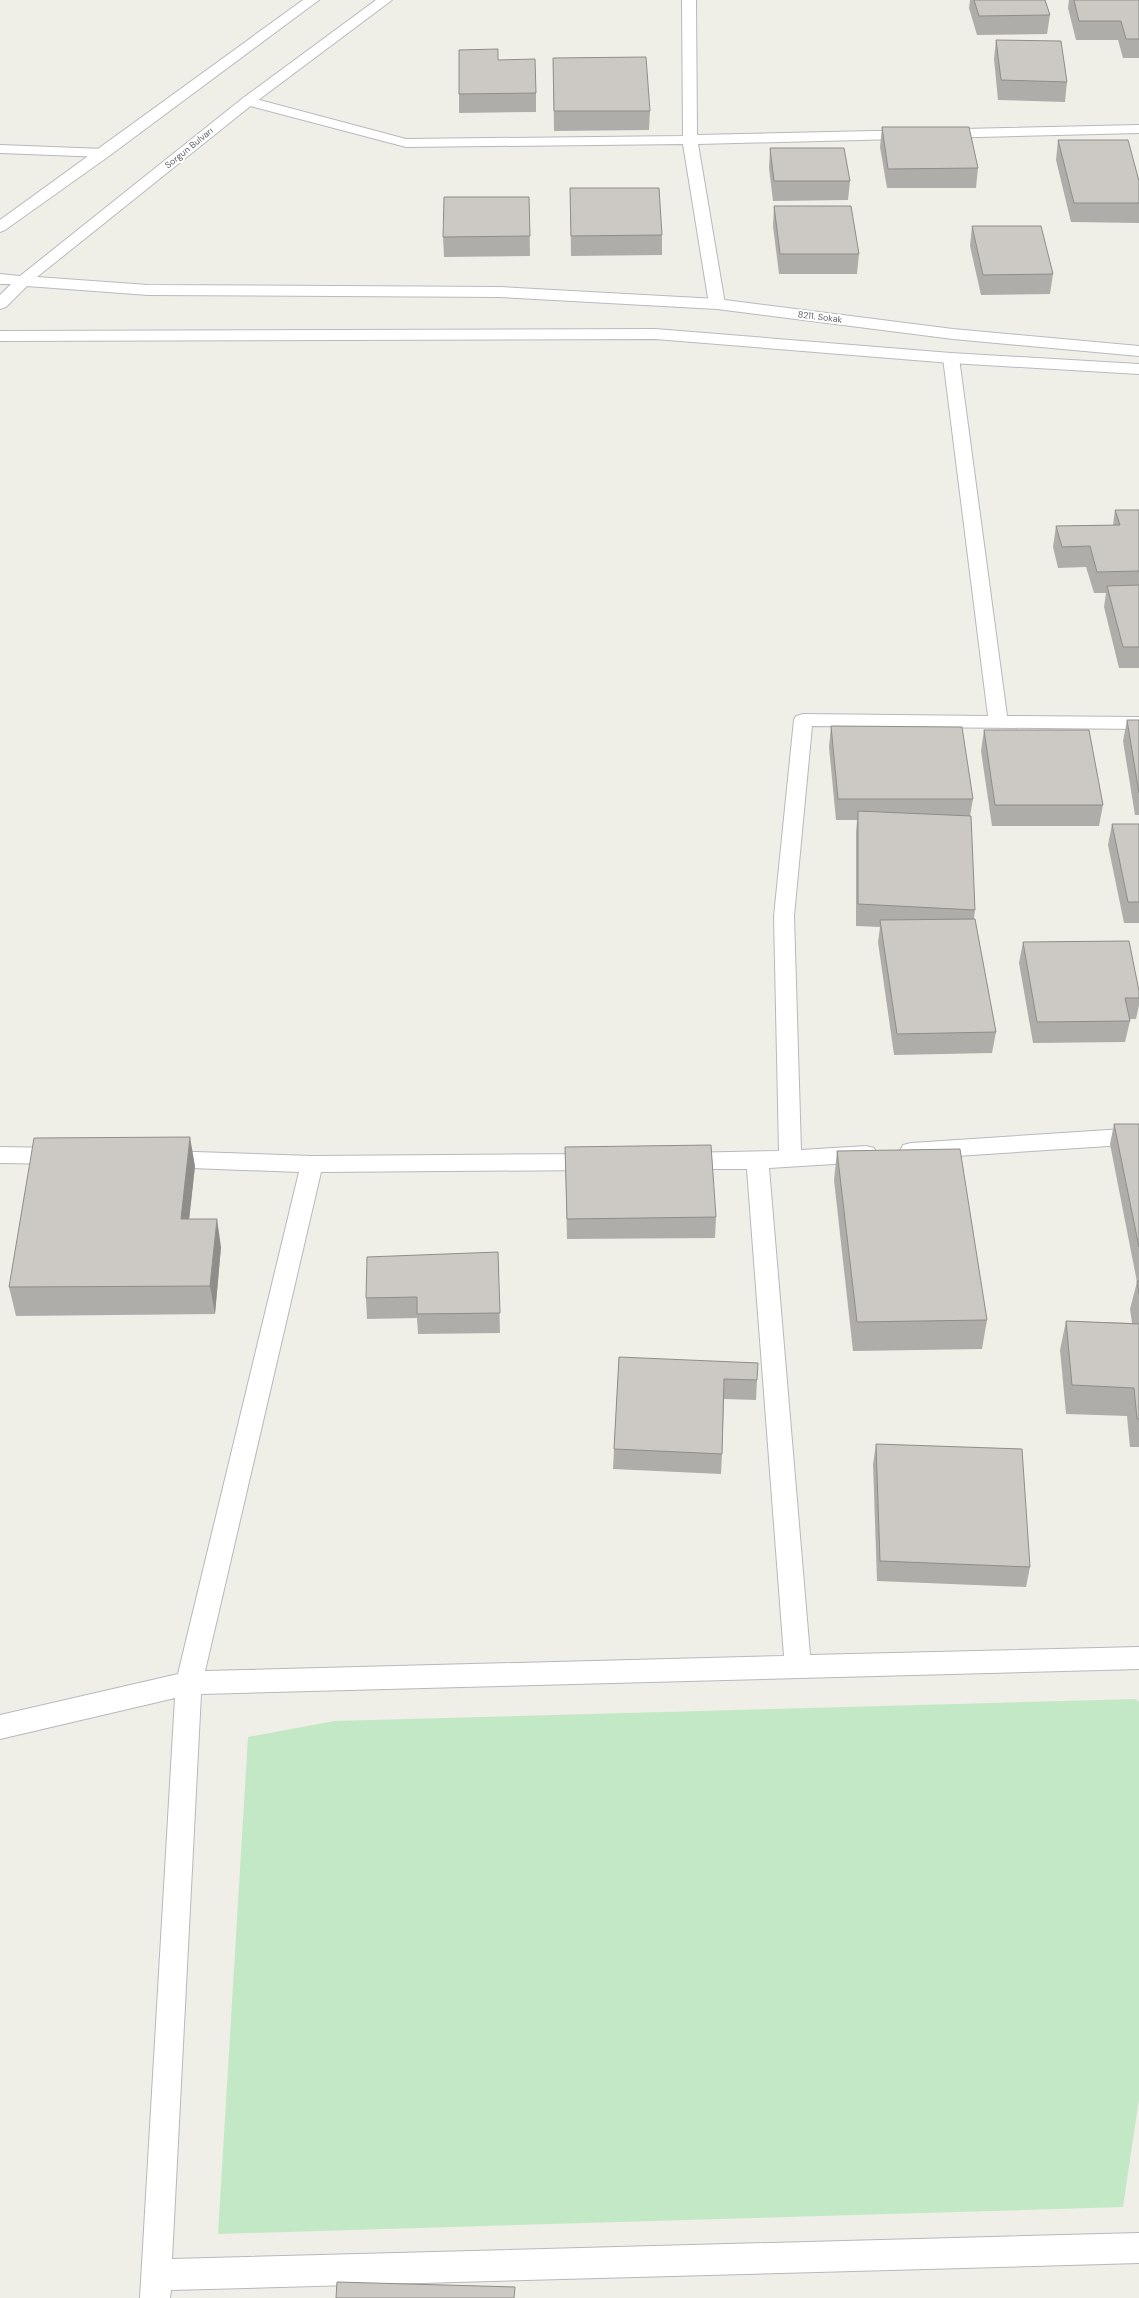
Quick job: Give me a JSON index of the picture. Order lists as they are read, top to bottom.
{
  "streets": {
    "street": ["Sorgun Bulvarı", "8211. Sokak"]
  },
  "crossings": [
    ["Sorgun Bulvarı", "8211. Sokak"]
  ]
}
